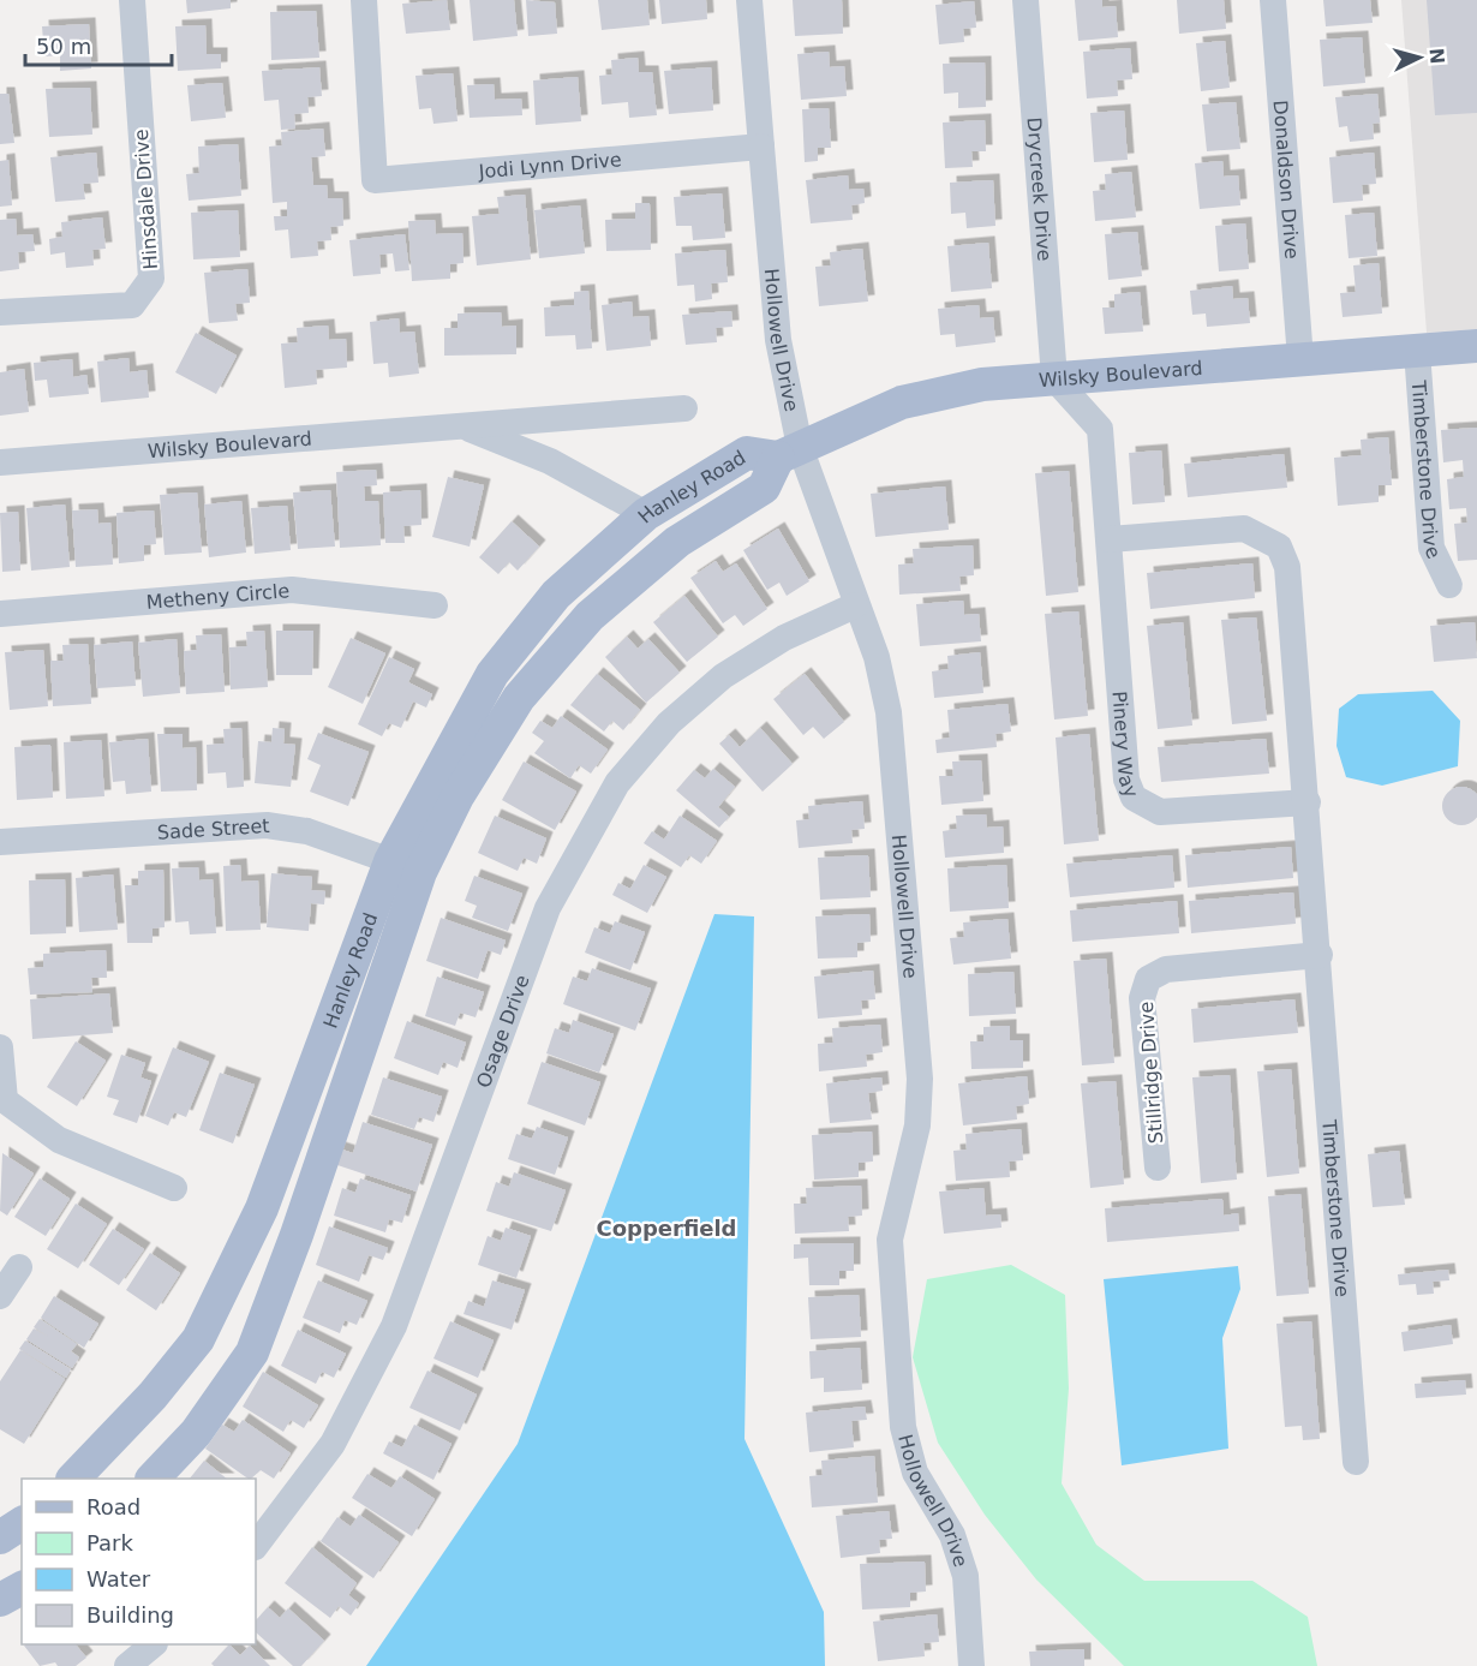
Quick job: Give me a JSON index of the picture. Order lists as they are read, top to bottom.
{
  "streets": {
    "main road": ["Wilsky Boulevard", "Hanley Road"],
    "street": [
      "Jodi Lynn Drive",
      "Donaldson Drive",
      "Drycreek Drive",
      "Hinsdale Drive",
      "Hollowell Drive",
      "Timberstone Drive",
      "Metheny Circle",
      "Pinery Way",
      "Sade Street",
      "Osage Drive",
      "Stillridge Drive"
    ]
  },
  "crossings": [
    ["Jodi Lynn Drive", "Hollowell Drive"],
    ["Donaldson Drive", "Wilsky Boulevard"],
    ["Drycreek Drive", "Wilsky Boulevard"],
    ["Drycreek Drive", "Pinery Way"],
    ["Hollowell Drive", "Wilsky Boulevard"],
    ["Hollowell Drive", "Hanley Road"],
    ["Hollowell Drive", "Osage Drive"],
    ["Wilsky Boulevard", "Timberstone Drive"],
    ["Wilsky Boulevard", "Hanley Road"],
    ["Wilsky Boulevard", "Pinery Way"],
    ["Timberstone Drive", "Stillridge Drive"],
    ["Hanley Road", "Sade Street"]
  ],
  "districts": ["Copperfield"],
  "legend": [
    "Road",
    "Park",
    "Water",
    "Building"
  ],
  "scale_bar": "50 m",
  "north": "right"
}
